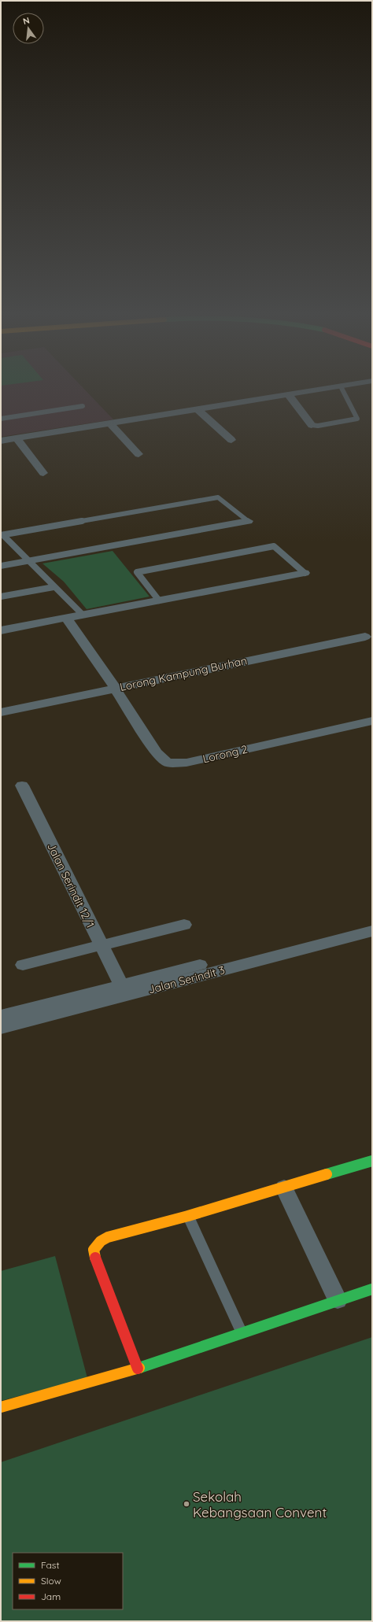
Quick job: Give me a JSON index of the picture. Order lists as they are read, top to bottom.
{
  "streets": {
    "street": [
      "Lorong Kampung Burhan",
      "Lorong 2",
      "Jalan Serindit 12/1",
      "Jalan Serindit 3"
    ]
  },
  "crossings": [
    ["Lorong Kampung Burhan", "Lorong 2"]
  ],
  "places": ["Sekolah Kebangsaan Convent"],
  "legend": ["Fast", "Slow", "Jam"],
  "north": "top"
}
